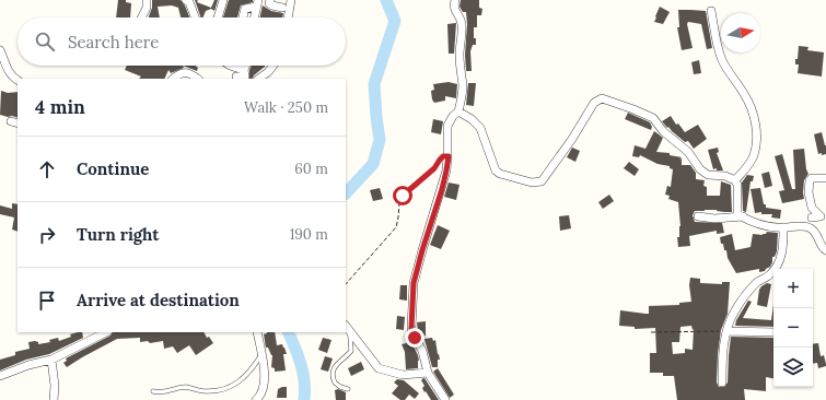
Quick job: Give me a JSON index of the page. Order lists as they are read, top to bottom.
{
  "north": "right",
  "page": {
    "search": "Search here",
    "heading": ["4 min", "Walk · 250 m"],
    "list": [
      ["Continue", "60 m"],
      ["Turn right", "190 m"],
      "Arrive at destination"
    ],
    "map_buttons": ["+", "−"]
  }
}
